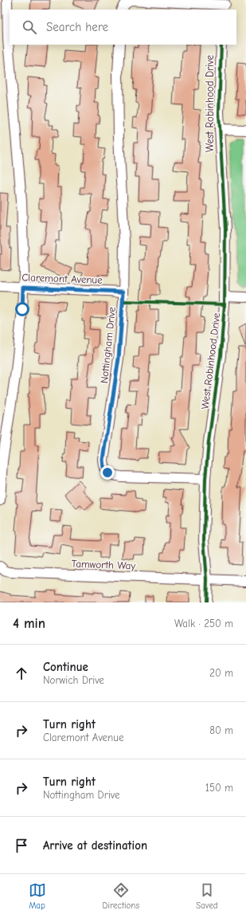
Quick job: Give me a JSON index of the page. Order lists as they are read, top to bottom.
{
  "streets": {
    "street": [
      "West Robinhood Drive",
      "Claremont Avenue",
      "Nottingham Drive",
      "Tamworth Way"
    ]
  },
  "crossings": [
    ["West Robinhood Drive", "Nottingham Drive"],
    ["West Robinhood Drive", "Tamworth Way"],
    ["Claremont Avenue", "Nottingham Drive"]
  ],
  "page": {
    "search": "Search here",
    "heading": ["4 min", "Walk · 250 m"],
    "list": [
      ["Continue", "Norwich Drive", "20 m"],
      ["Turn right", "Claremont Avenue", "80 m"],
      ["Turn right", "Nottingham Drive", "150 m"],
      "Arrive at destination"
    ],
    "nav": ["Map", "Directions", "Saved"]
  }
}
